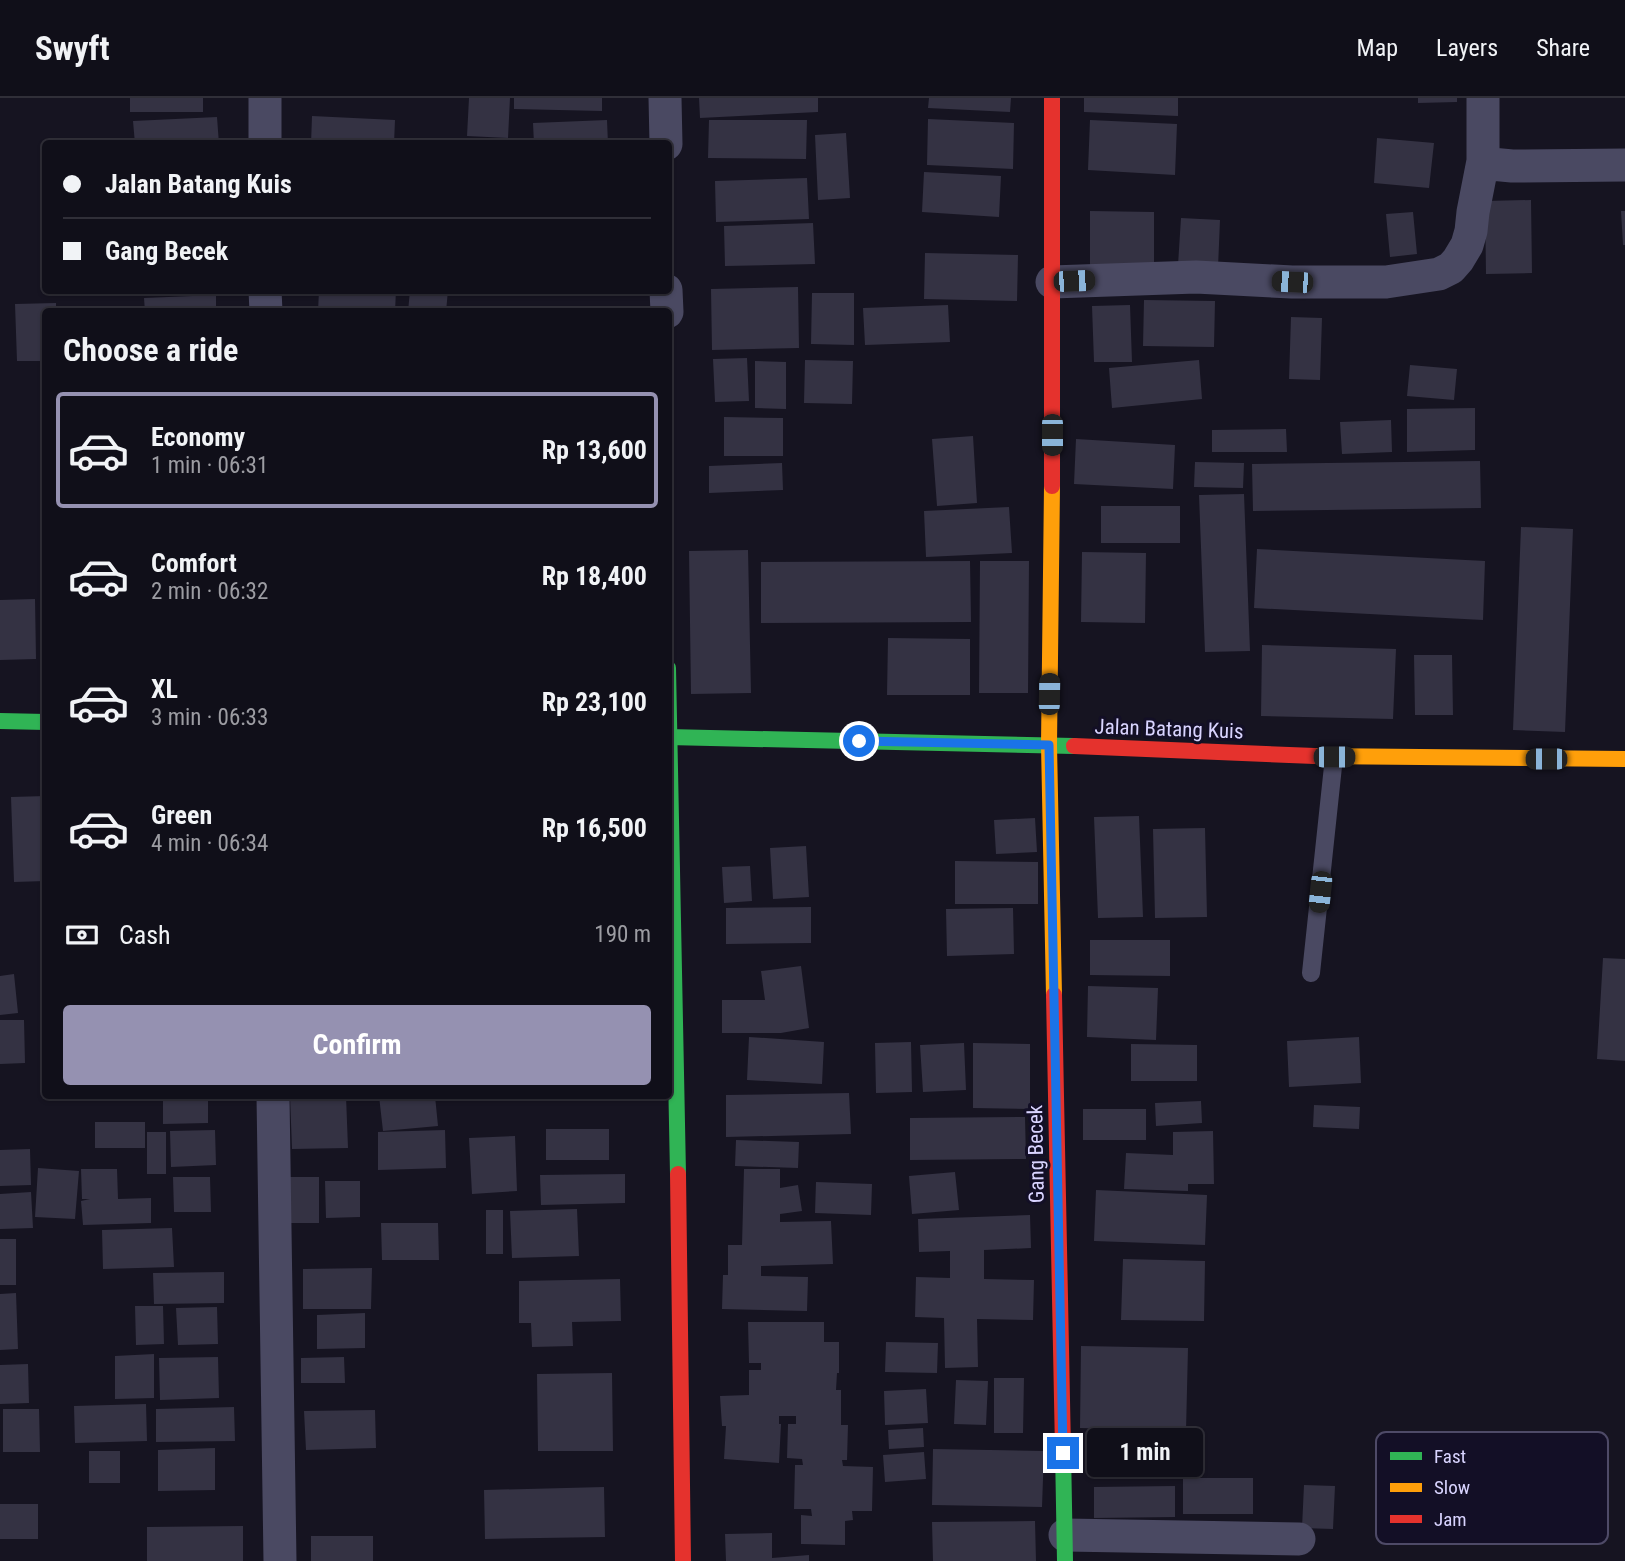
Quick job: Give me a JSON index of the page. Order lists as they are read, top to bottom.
{
  "streets": {
    "street": ["Jalan Batang Kuis", "Gang Becek"]
  },
  "crossings": [
    ["Jalan Batang Kuis", "Gang Becek"]
  ],
  "legend": ["Fast", "Slow", "Jam"],
  "page": {
    "header": "Swyft",
    "nav": ["Map", "Layers", "Share"],
    "banner": ["Jalan Batang Kuis", "Gang Becek"],
    "heading": "Choose a ride",
    "list": [
      {
        "name": "Economy",
        "note": "1 min · 06:31",
        "value": "Rp 13,600"
      },
      {
        "name": "Comfort",
        "note": "2 min · 06:32",
        "value": "Rp 18,400"
      },
      {
        "name": "XL",
        "note": "3 min · 06:33",
        "value": "Rp 23,100"
      },
      {
        "name": "Green",
        "note": "4 min · 06:34",
        "value": "Rp 16,500"
      }
    ],
    "pay": ["Cash", "190 m"],
    "buttons": "Confirm",
    "bubble": "1 min"
  }
}
